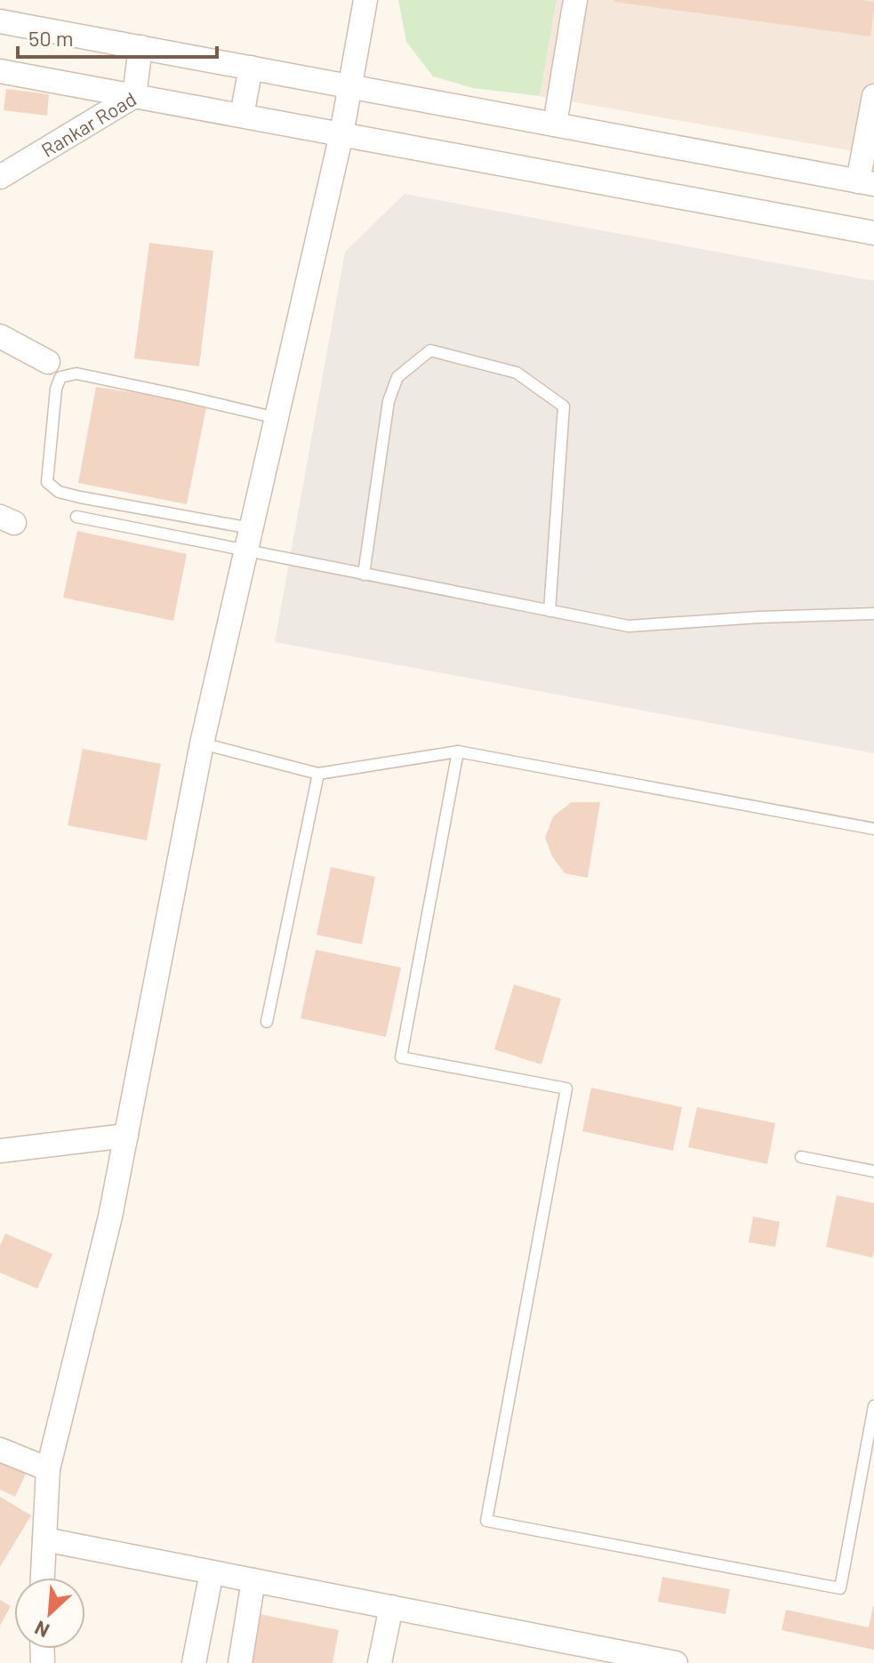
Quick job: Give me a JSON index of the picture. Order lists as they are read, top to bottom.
{
  "streets": {
    "street": ["Rankar Road"]
  },
  "scale_bar": "50 m",
  "north": "bottom left"
}
